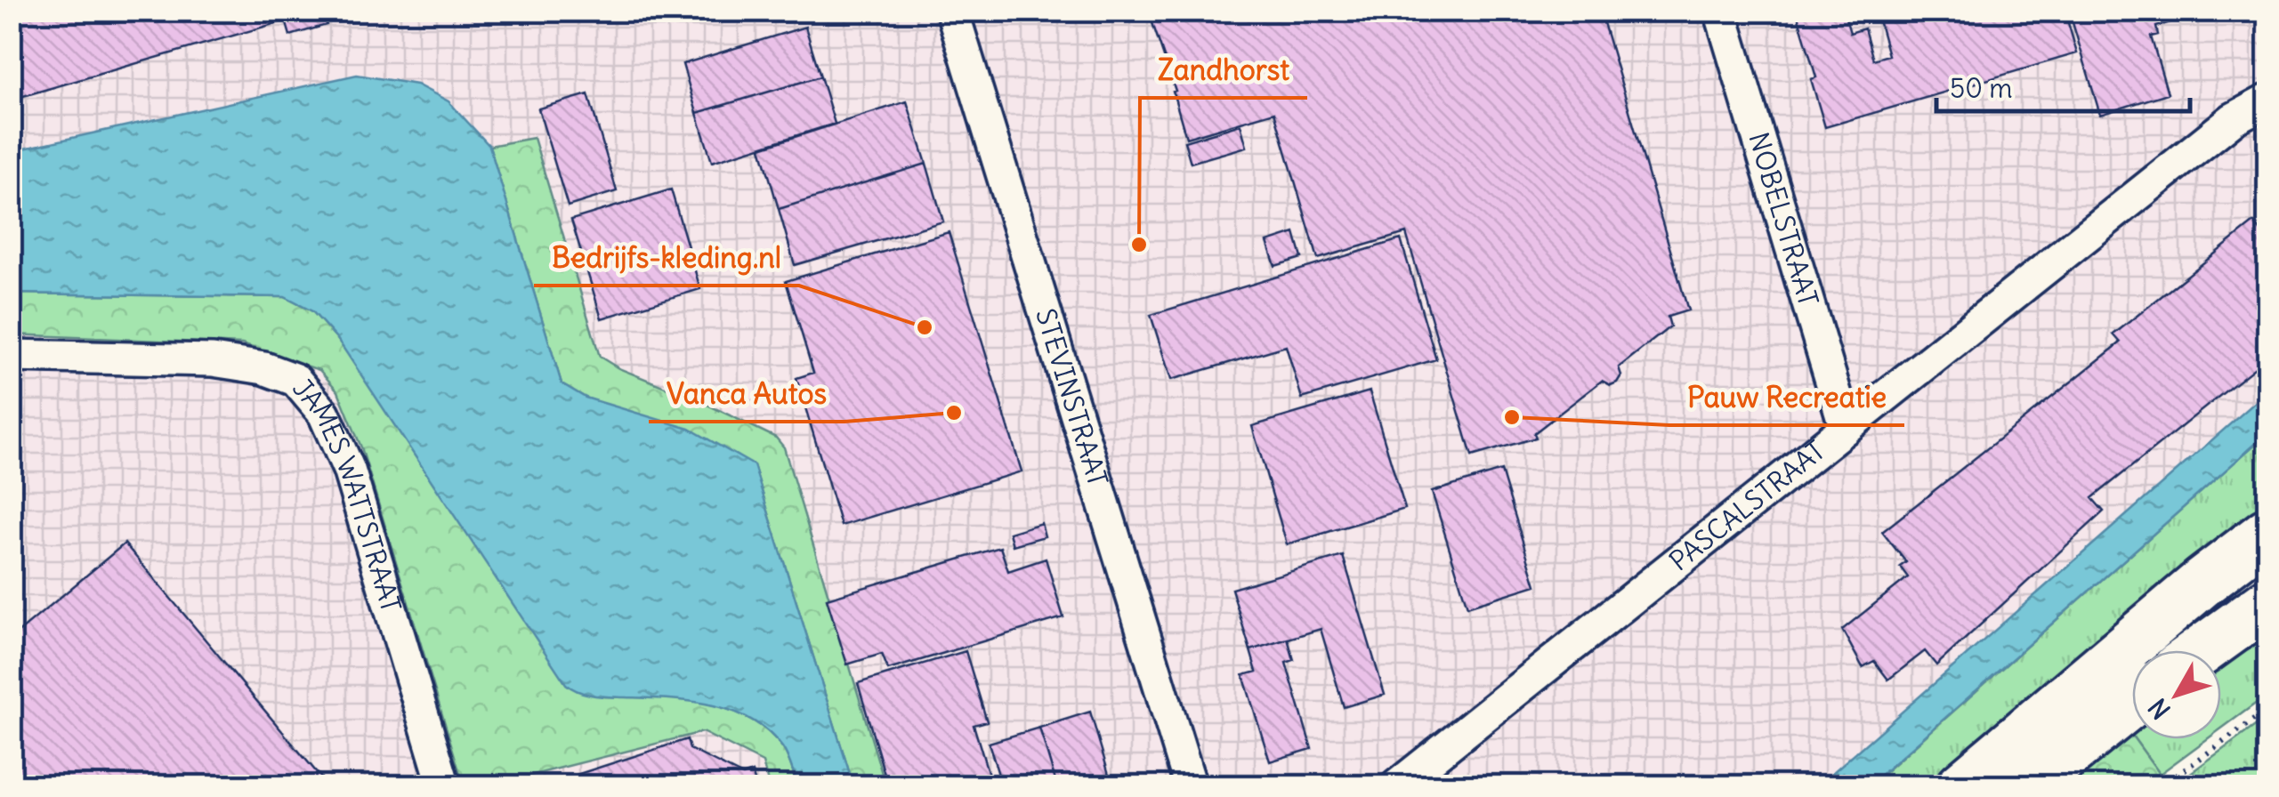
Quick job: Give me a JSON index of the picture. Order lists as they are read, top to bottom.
{
  "streets": {
    "street": [
      "NOBELSTRAAT",
      "STEVINSTRAAT",
      "JAMES WATTSTRAAT",
      "PASCALSTRAAT"
    ]
  },
  "crossings": [
    ["NOBELSTRAAT", "PASCALSTRAAT"]
  ],
  "places": [
    "Zandhorst",
    "Bedrijfs-kleding.nl",
    "Vanca Autos",
    "Pauw Recreatie"
  ],
  "scale_bar": "50 m",
  "north": "bottom left"
}
